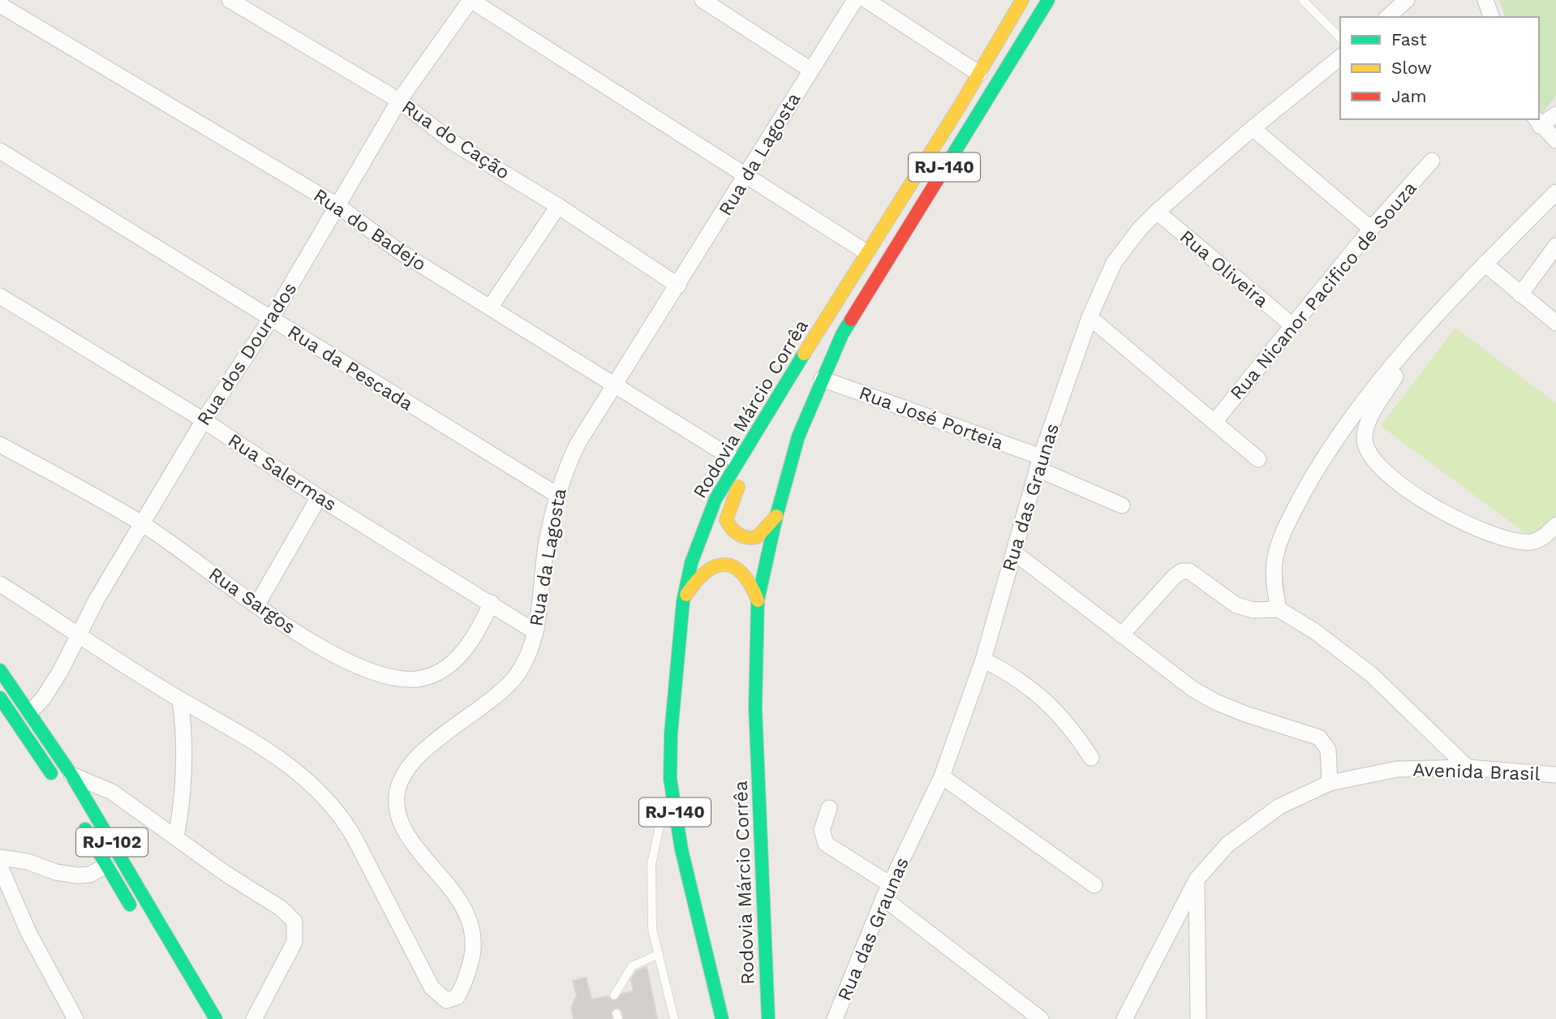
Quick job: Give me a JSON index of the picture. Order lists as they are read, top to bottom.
{
  "streets": {
    "main road": ["RJ-140", "Rodovia Márcio Corrêa", "RJ-102"],
    "street": [
      "Rua do Cação",
      "Rua da Lagosta",
      "Rua do Badejo",
      "Rua Oliveira",
      "Rua Nicanor Pacifico de Souza",
      "Rua dos Dourados",
      "Rua da Pescada",
      "Rua José Porteia",
      "Rua Salermas",
      "Rua das Graunas",
      "Rua Sargos",
      "Avenida Brasil"
    ]
  },
  "crossings": [
    ["Rua do Cação", "Rua da Lagosta"],
    ["Rua do Cação", "Rua dos Dourados"],
    ["Rua da Lagosta", "Rua do Badejo"],
    ["Rua da Lagosta", "Rua da Pescada"],
    ["Rua da Lagosta", "Rua Salermas"],
    ["Rua do Badejo", "Rua dos Dourados"],
    ["Rua do Badejo", "Rodovia Márcio Corrêa"],
    ["Rua Oliveira", "Rua Nicanor Pacifico de Souza"],
    ["Rua Oliveira", "Rua das Graunas"],
    ["Rua dos Dourados", "Rua da Pescada"],
    ["Rua dos Dourados", "Rua Salermas"],
    ["Rua dos Dourados", "Rua Sargos"],
    ["Rua dos Dourados", "RJ-102"],
    ["Rodovia Márcio Corrêa", "Rua José Porteia"],
    ["Rua José Porteia", "Rua das Graunas"],
    ["Rua Salermas", "Rua Sargos"]
  ],
  "legend": ["Fast", "Slow", "Jam"]
}
